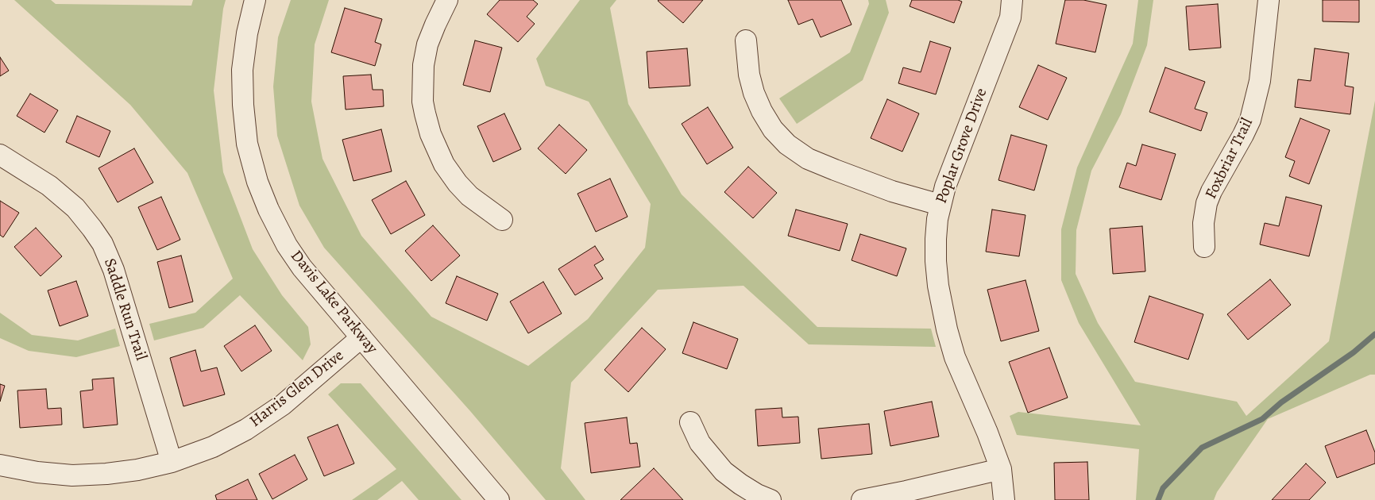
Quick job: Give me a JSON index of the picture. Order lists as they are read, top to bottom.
{
  "streets": {
    "street": [
      "Poplar Grove Drive",
      "Foxbriar Trail",
      "Davis Lake Parkway",
      "Saddle Run Trail",
      "Harris Glen Drive"
    ]
  },
  "crossings": [
    ["Davis Lake Parkway", "Harris Glen Drive"],
    ["Saddle Run Trail", "Harris Glen Drive"]
  ]
}
